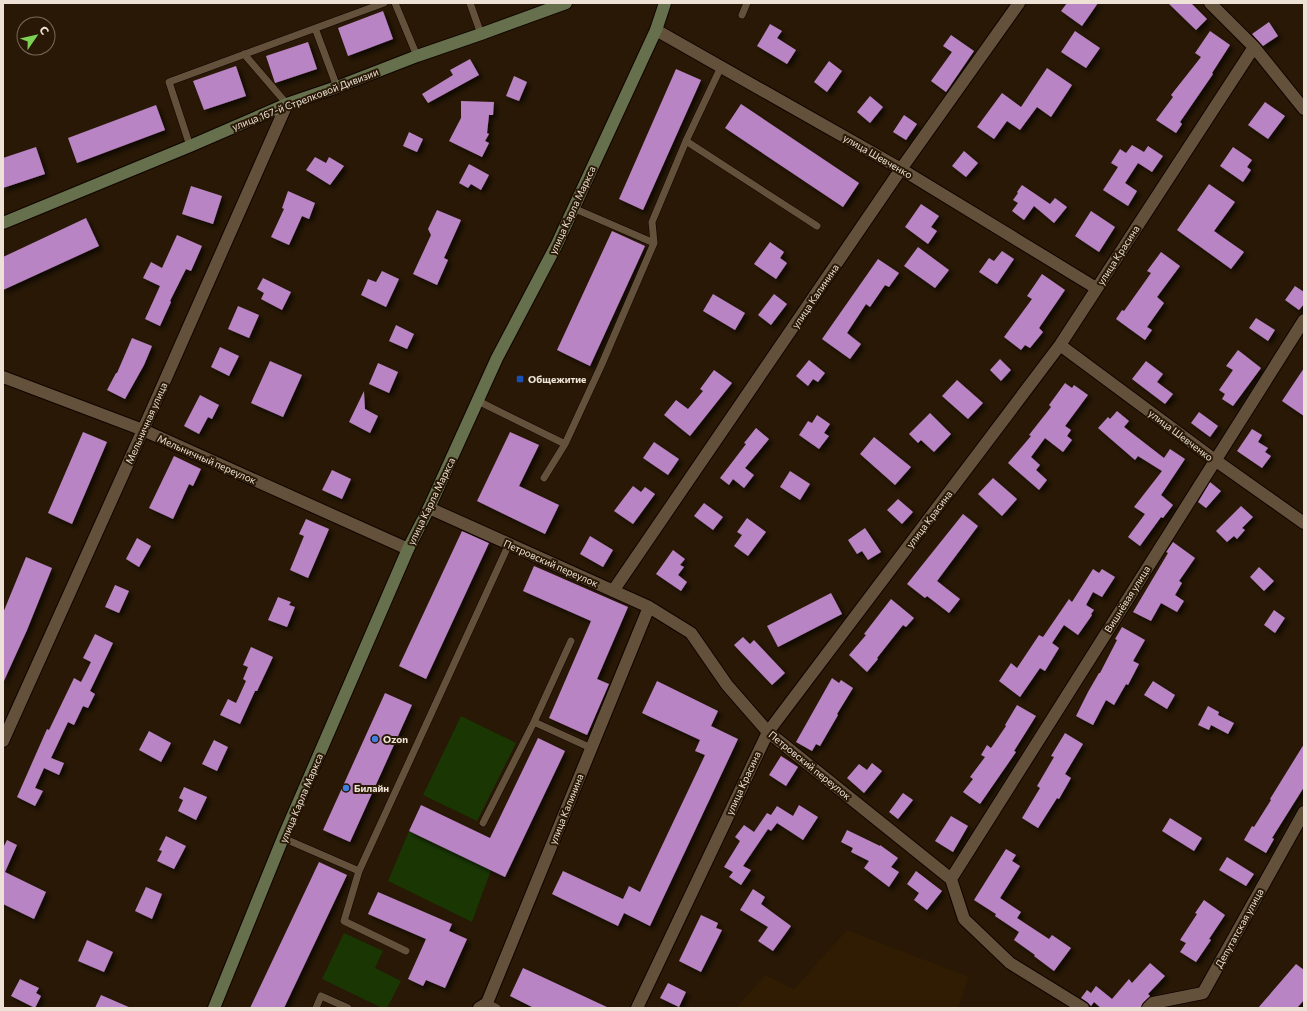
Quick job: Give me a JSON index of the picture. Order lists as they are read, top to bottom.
{
  "streets": {
    "street": [
      "улица 167-й Стрелковой Дивизии",
      "улица Шевченко",
      "улица Карла Маркса",
      "улица Красина",
      "улица Калинина",
      "Мельничная улица",
      "Мельничный переулок",
      "Петровский переулок",
      "Вишнёвая улица",
      "Депутатская улица"
    ]
  },
  "crossings": [
    ["улица 167-й Стрелковой Дивизии", "Мельничная улица"],
    ["улица Шевченко", "улица Карла Маркса"],
    ["улица Шевченко", "улица Красина"],
    ["улица Шевченко", "улица Калинина"],
    ["улица Шевченко", "Вишнёвая улица"],
    ["улица Карла Маркса", "Мельничный переулок"],
    ["улица Карла Маркса", "Петровский переулок"],
    ["улица Красина", "Петровский переулок"],
    ["улица Калинина", "Петровский переулок"],
    ["Мельничная улица", "Мельничный переулок"],
    ["Петровский переулок", "Вишнёвая улица"]
  ],
  "places": {
    "transit": ["Общежитие"],
    "other": ["Ozon", "Билайн"]
  },
  "north": "top right"
}
